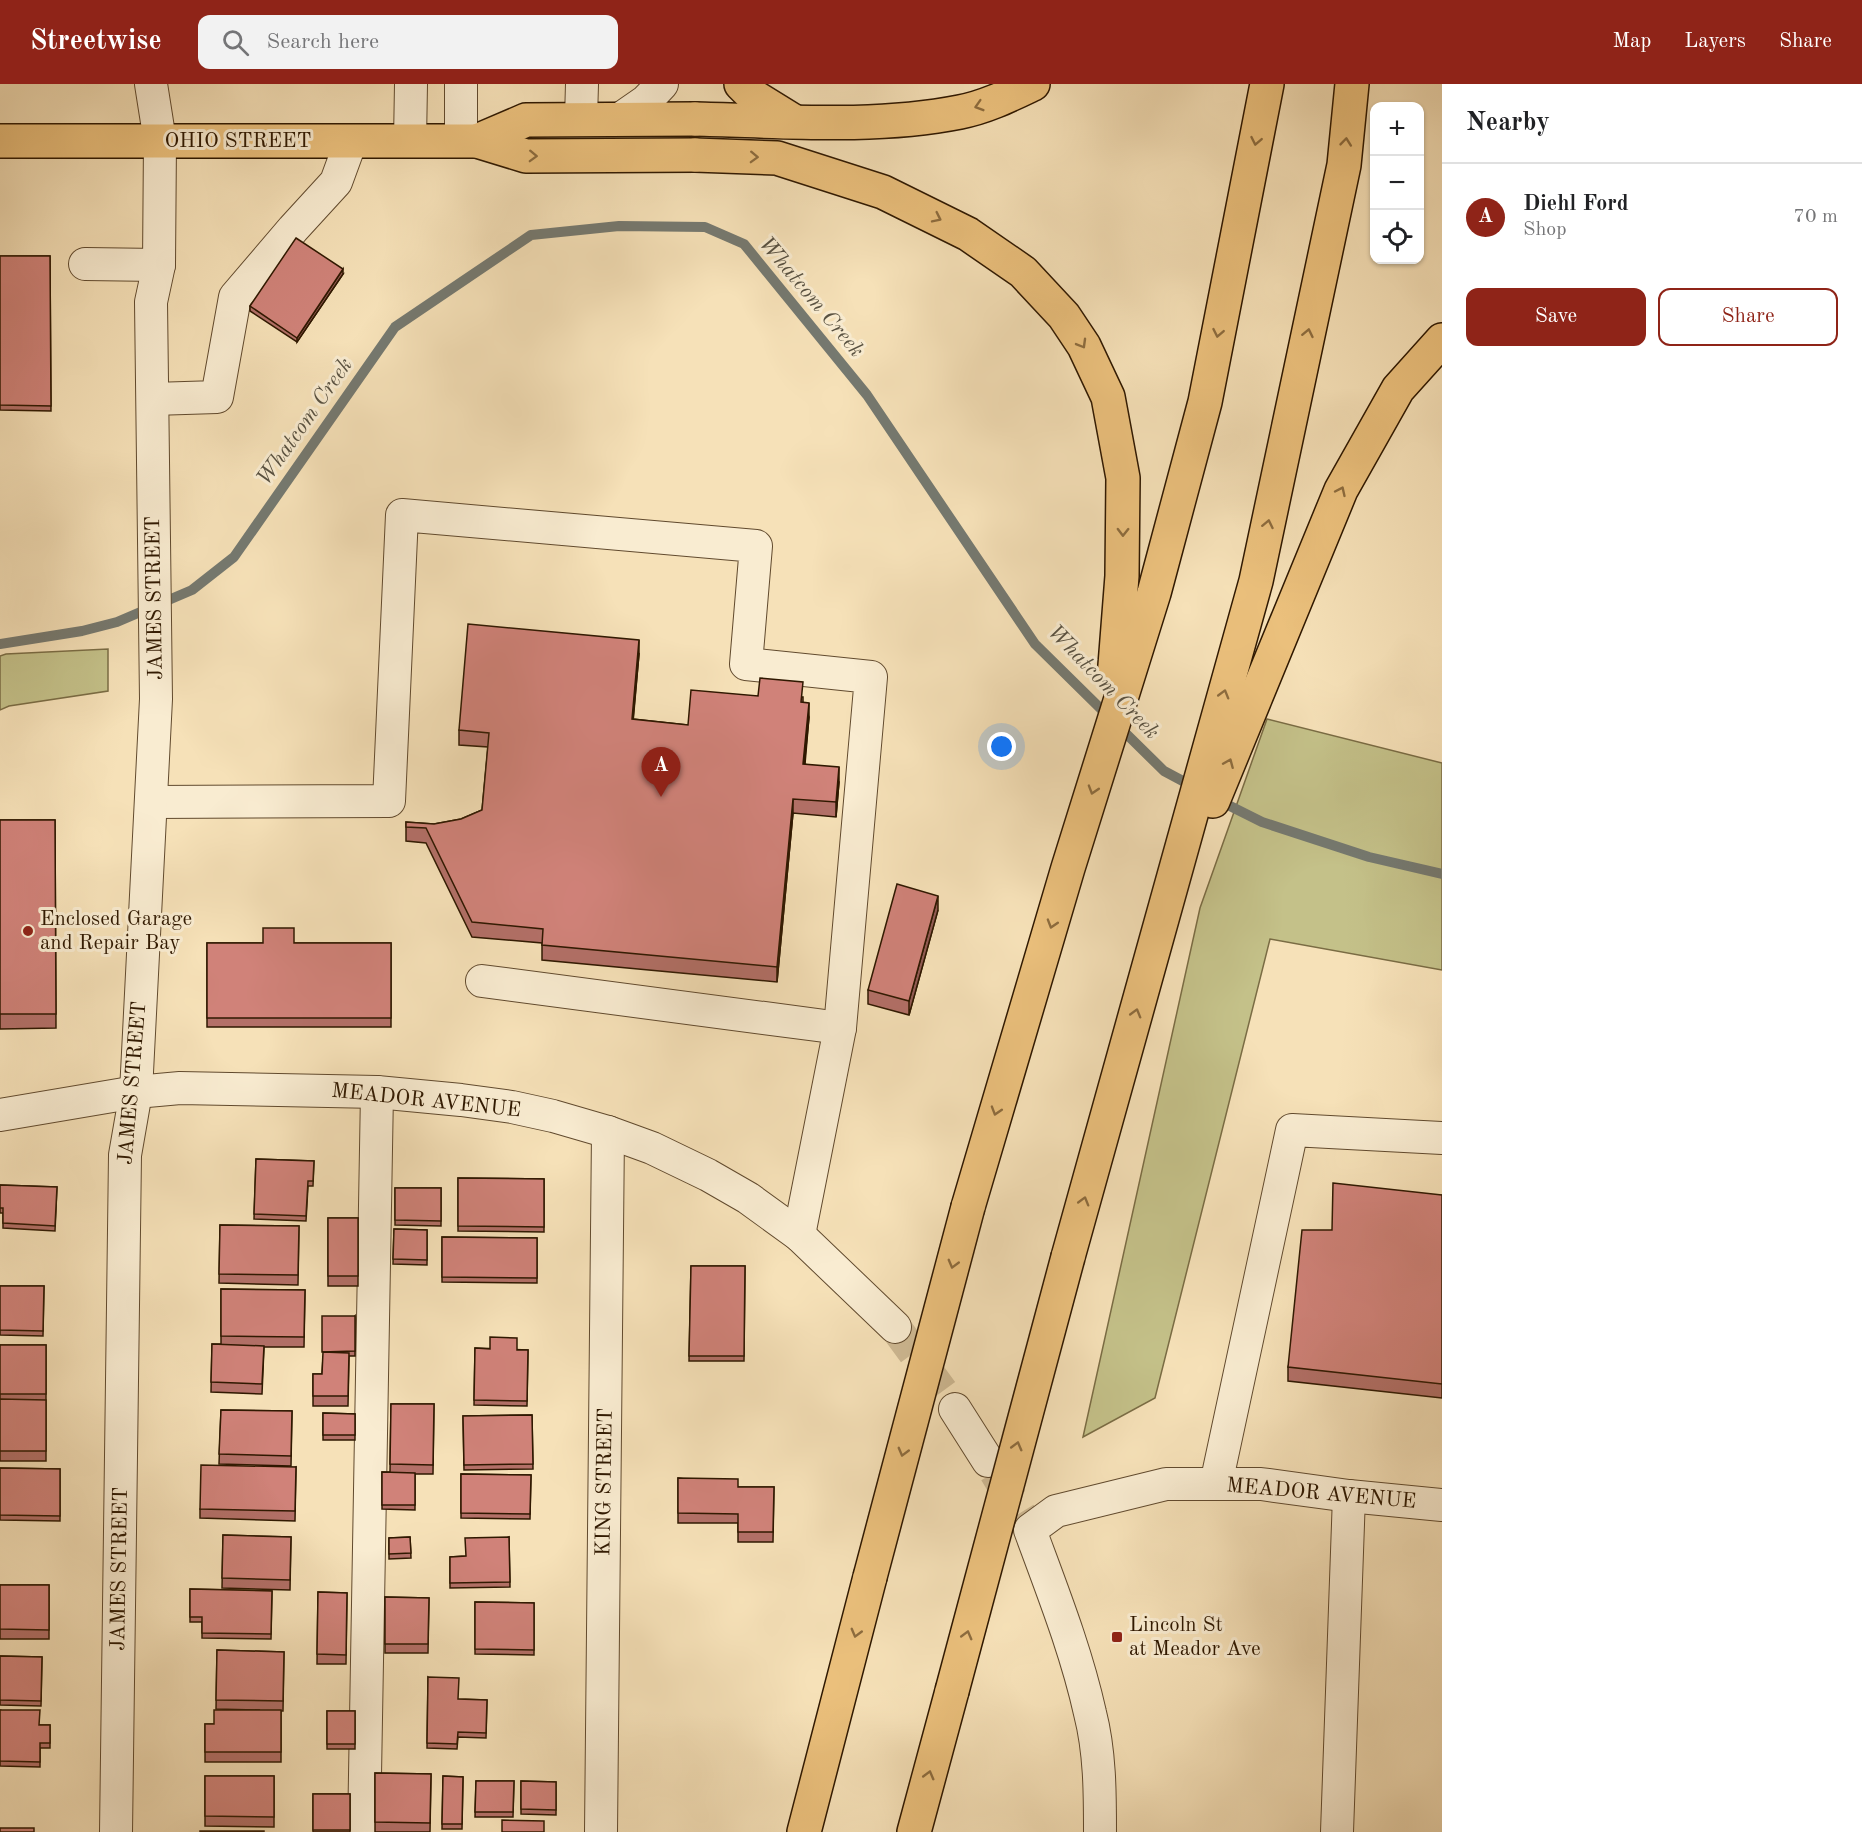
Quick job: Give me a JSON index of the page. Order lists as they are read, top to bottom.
{
  "streets": {
    "main road": ["OHIO STREET"],
    "street": ["JAMES STREET", "MEADOR AVENUE", "KING STREET"]
  },
  "crossings": [
    ["OHIO STREET", "JAMES STREET"],
    ["JAMES STREET", "MEADOR AVENUE"],
    ["MEADOR AVENUE", "KING STREET"]
  ],
  "water": ["Whatcom Creek"],
  "places": {
    "other": ["Enclosed Garage and Repair Bay"],
    "transit": ["Lincoln St at Meador Ave"]
  },
  "page": {
    "header": "Streetwise",
    "search": "Search here",
    "nav": ["Map", "Layers", "Share"],
    "heading": "Nearby",
    "map_buttons": ["+", "−"],
    "list": [
      {
        "mark": "A",
        "name": "Diehl Ford",
        "note": "Shop",
        "value": "70 m"
      }
    ],
    "buttons": ["Save", "Share"],
    "pins": "A"
  }
}
